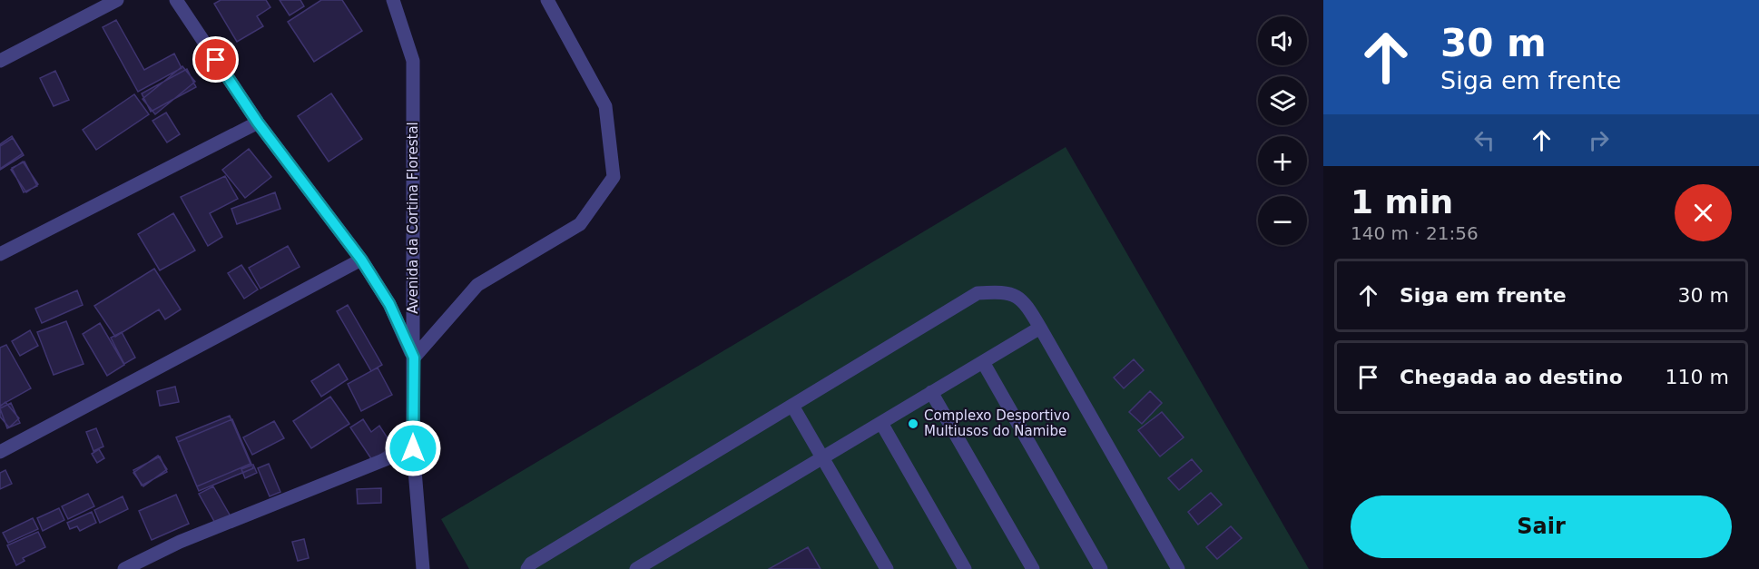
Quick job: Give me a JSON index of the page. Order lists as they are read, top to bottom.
{
  "streets": {
    "street": ["Avenida da Cortina Florestal"]
  },
  "places": ["Complexo Desportivo Multiusos do Namibe"],
  "page": {
    "turn": ["30 m", "Siga em frente"],
    "map_buttons": ["+", "−"],
    "heading": ["1 min", "140 m · 21:56"],
    "list": [
      {
        "name": "Siga em frente",
        "value": "30 m"
      },
      {
        "name": "Chegada ao destino",
        "value": "110 m"
      }
    ],
    "buttons": "Sair"
  }
}
